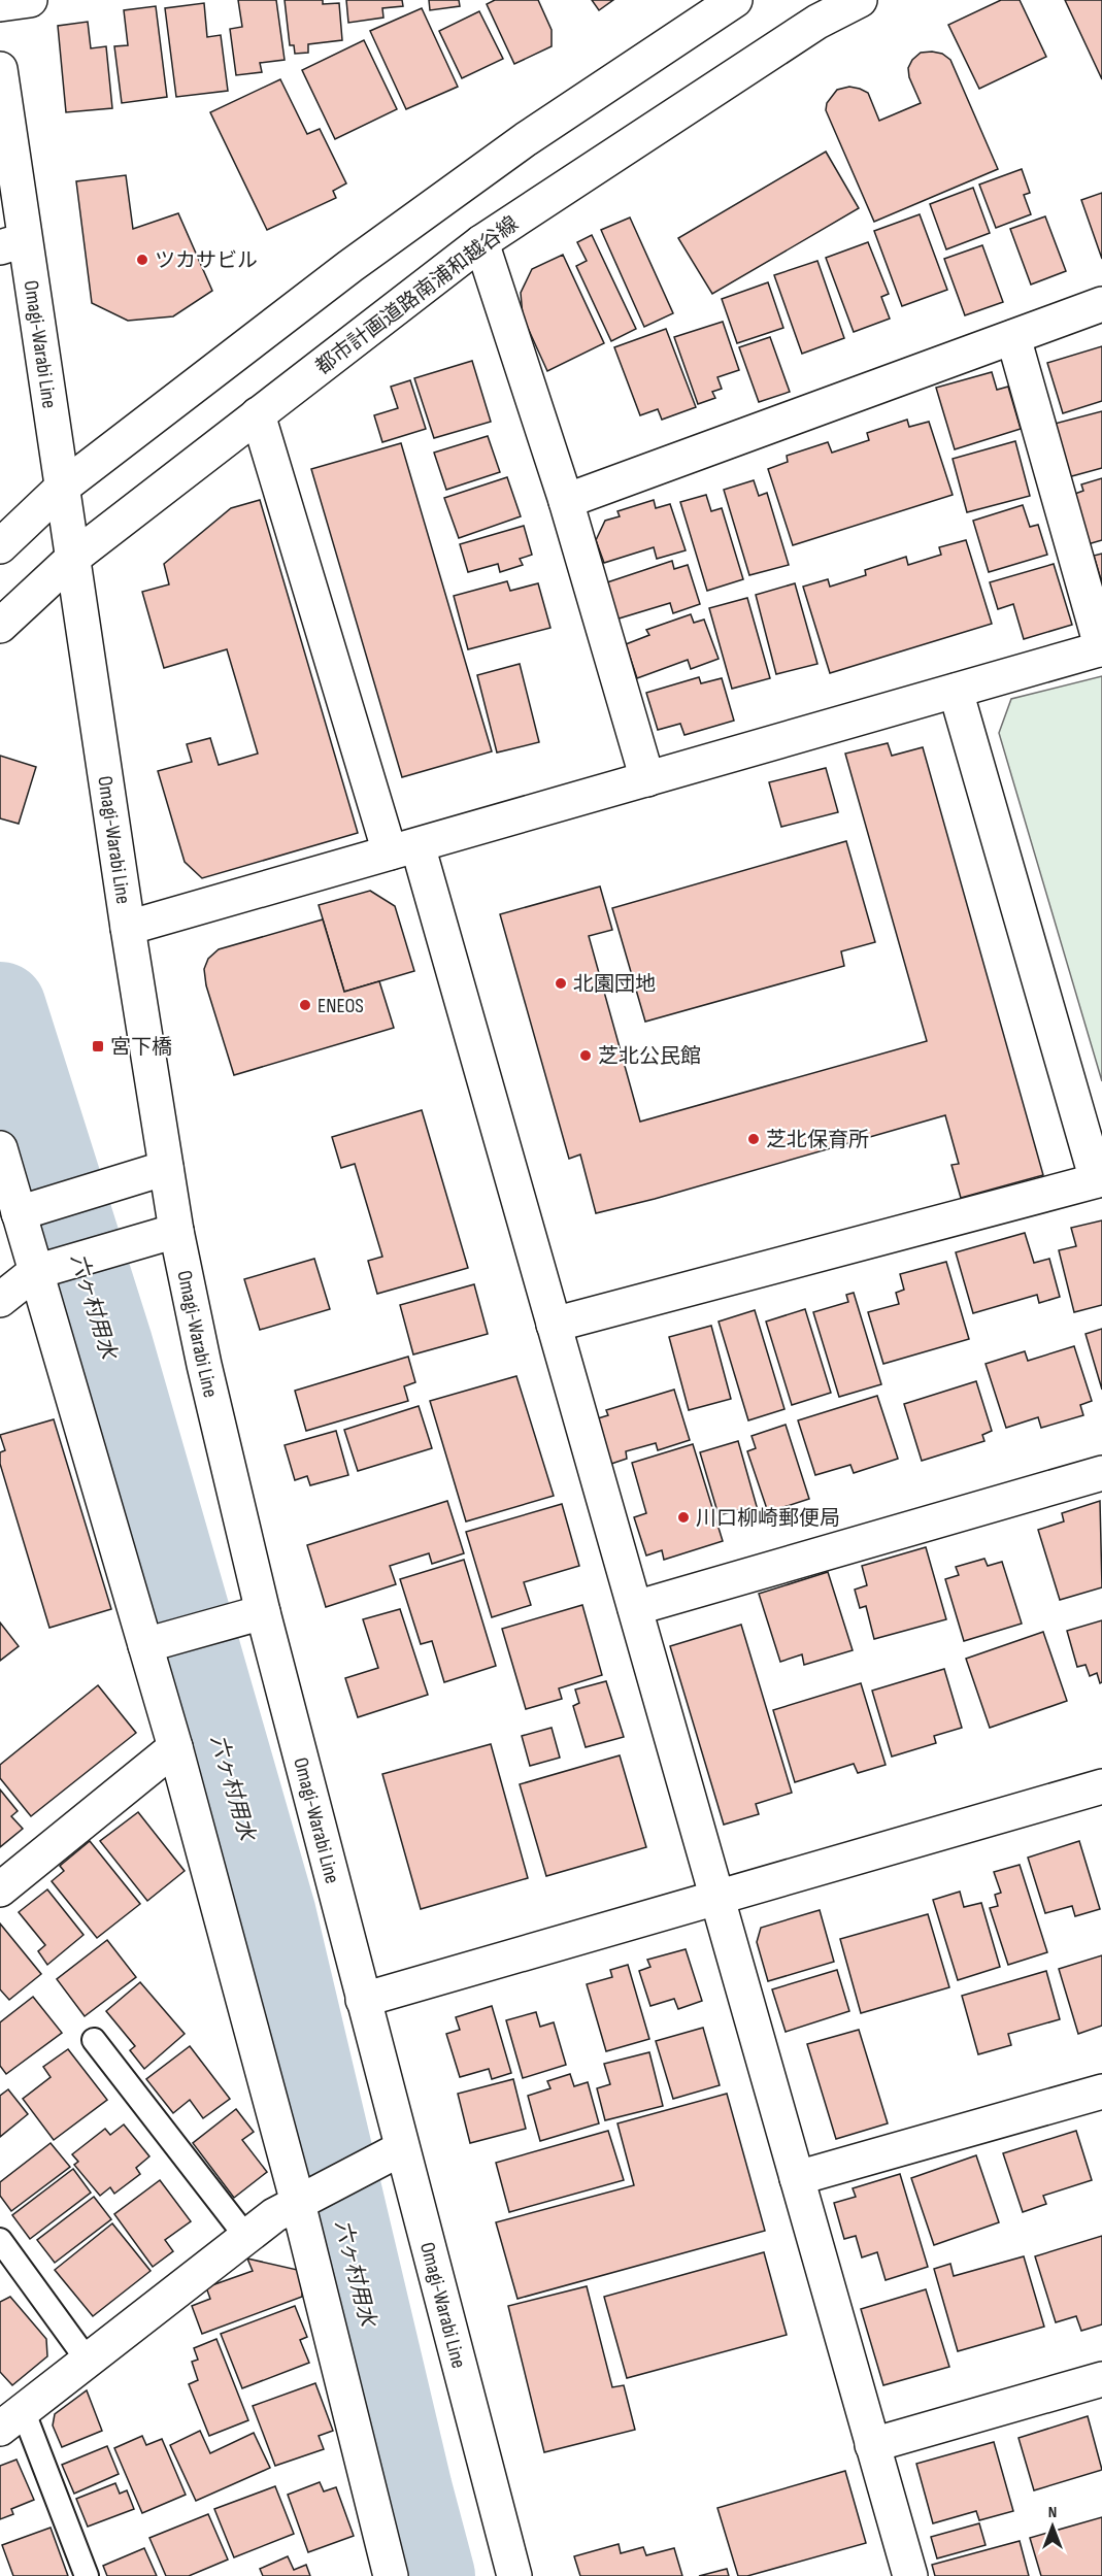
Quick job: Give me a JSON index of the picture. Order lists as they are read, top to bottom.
{
  "streets": {
    "street": ["都市計画道路南浦和越谷線", "Omagi-Warabi Line"]
  },
  "crossings": [
    ["都市計画道路南浦和越谷線", "Omagi-Warabi Line"]
  ],
  "water": ["六ヶ村用水"],
  "places": {
    "other": [
      "ツカサビル",
      "北園団地",
      "ENEOS",
      "芝北公民館",
      "芝北保育所",
      "川口柳崎郵便局"
    ],
    "transit": ["宮下橋"]
  },
  "north": "top"
}
